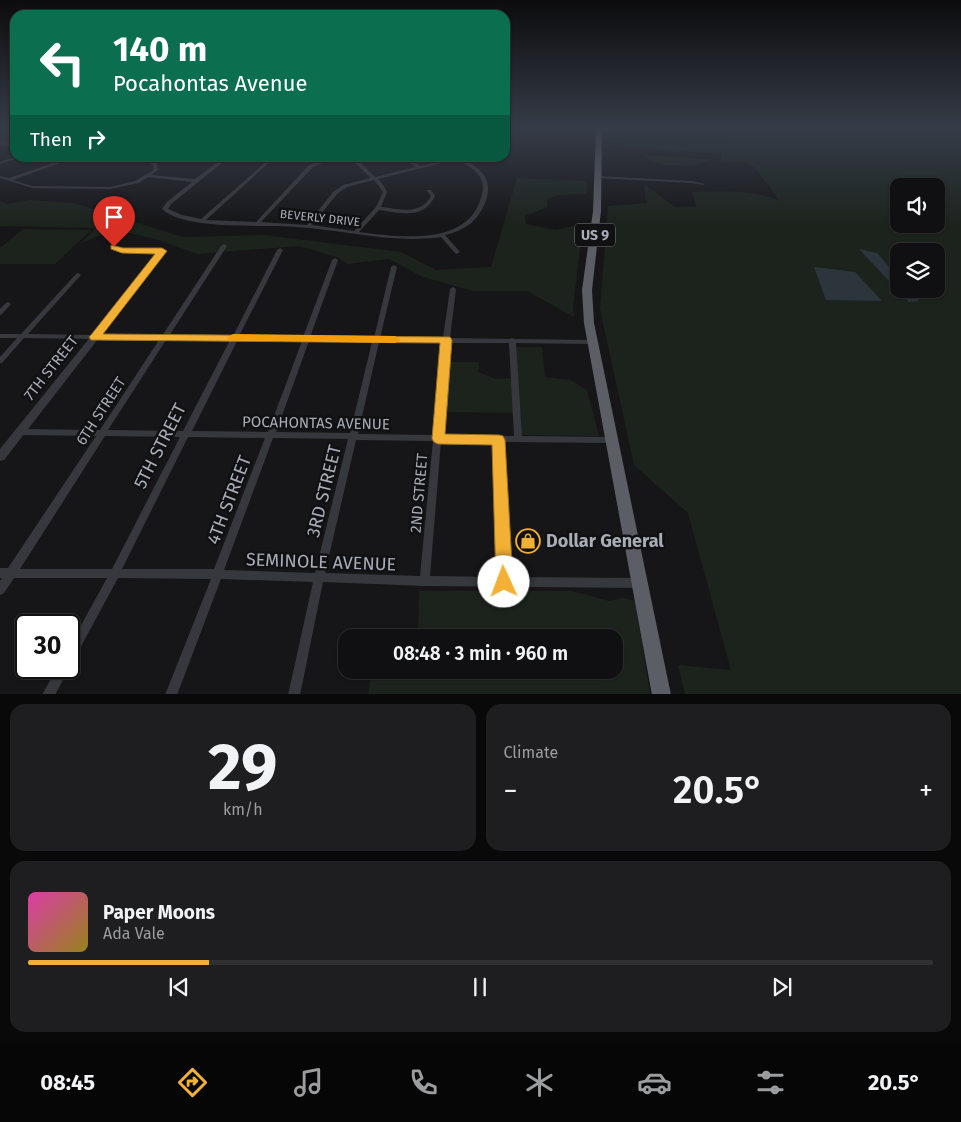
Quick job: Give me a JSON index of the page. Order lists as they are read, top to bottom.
{
  "streets": {
    "highway": ["US 9"],
    "street": [
      "BEVERLY DRIVE",
      "7TH STREET",
      "6TH STREET",
      "POCAHONTAS AVENUE",
      "5TH STREET",
      "3RD STREET",
      "2ND STREET",
      "4TH STREET",
      "SEMINOLE AVENUE"
    ]
  },
  "crossings": [
    ["US 9", "POCAHONTAS AVENUE"],
    ["US 9", "SEMINOLE AVENUE"],
    ["7TH STREET", "POCAHONTAS AVENUE"],
    ["6TH STREET", "POCAHONTAS AVENUE"],
    ["6TH STREET", "SEMINOLE AVENUE"],
    ["POCAHONTAS AVENUE", "5TH STREET"],
    ["POCAHONTAS AVENUE", "3RD STREET"],
    ["POCAHONTAS AVENUE", "2ND STREET"],
    ["POCAHONTAS AVENUE", "4TH STREET"],
    ["5TH STREET", "SEMINOLE AVENUE"],
    ["3RD STREET", "SEMINOLE AVENUE"],
    ["2ND STREET", "SEMINOLE AVENUE"],
    ["4TH STREET", "SEMINOLE AVENUE"]
  ],
  "places": {
    "shop": ["Dollar General"]
  },
  "page": {
    "turn": ["140 m", "Pocahontas Avenue"],
    "then": "Then",
    "limit": "30",
    "trip": "08:48 · 3 min · 960 m",
    "tile": [
      ["29", "km/h"],
      "Climate"
    ],
    "heat": ["−", "20.5°", "+"],
    "song": ["Paper Moons", "Ada Vale"],
    "tabs": ["08:45", "20.5°"]
  }
}
